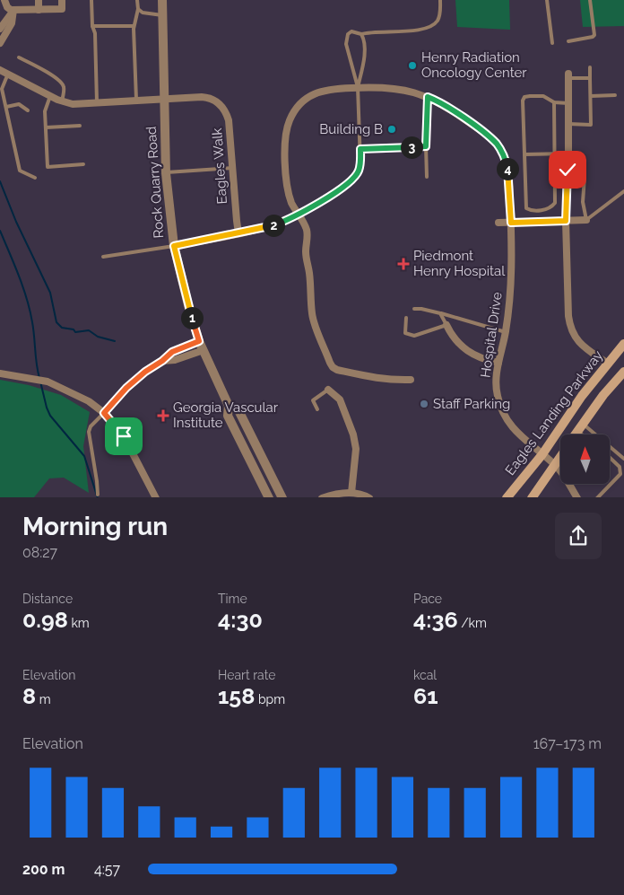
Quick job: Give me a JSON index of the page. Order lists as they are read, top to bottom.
{
  "streets": {
    "main road": ["Eagles Landing Parkway"],
    "street": ["Eagles Walk", "Rock Quarry Road", "Hospital Drive"]
  },
  "crossings": [
    ["Eagles Walk", "Rock Quarry Road"],
    ["Hospital Drive", "Eagles Landing Parkway"]
  ],
  "places": {
    "other": ["Henry Radiation Oncology Center", "Building B", "Staff Parking"],
    "health": ["Piedmont Henry Hospital", "Georgia Vascular Institute"]
  },
  "north": "top",
  "page": {
    "pins": [
      "3",
      "4",
      "2",
      "1"
    ],
    "heading": ["Morning run", "08:27"],
    "stats": [
      ["Distance", "0.98 km"],
      ["Time", "4:30"],
      ["Pace", "4:36 /km"],
      ["Elevation", "8 m"],
      ["Heart rate", "158 bpm"],
      ["kcal", "61"]
    ],
    "chart": ["Elevation", "167–173 m"],
    "list": [
      {
        "name": "200 m",
        "note": "4:57"
      }
    ]
  }
}
